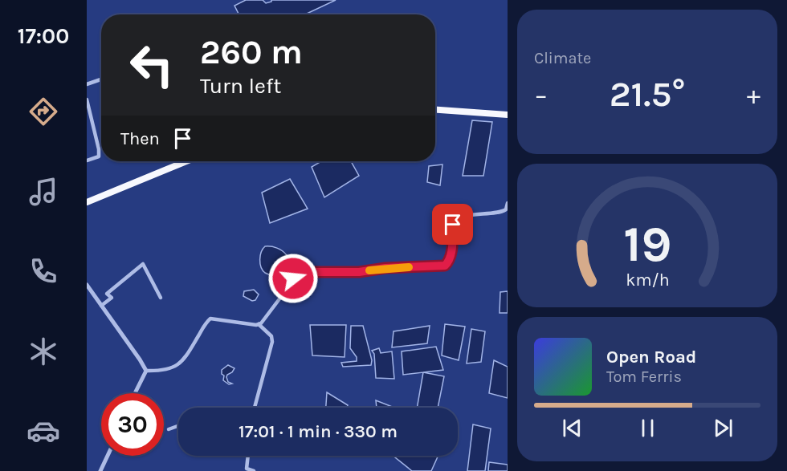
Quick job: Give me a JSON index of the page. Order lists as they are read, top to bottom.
{
  "page": {
    "tabs": "17:00",
    "tile": "Climate",
    "turn": ["260 m", "Turn left"],
    "heat": ["−", "21.5°", "+"],
    "then": "Then",
    "song": ["Open Road", "Tom Ferris"],
    "limit": "30",
    "trip": "17:01 · 1 min · 330 m",
    "gauge": ["19", "km/h"]
  }
}
